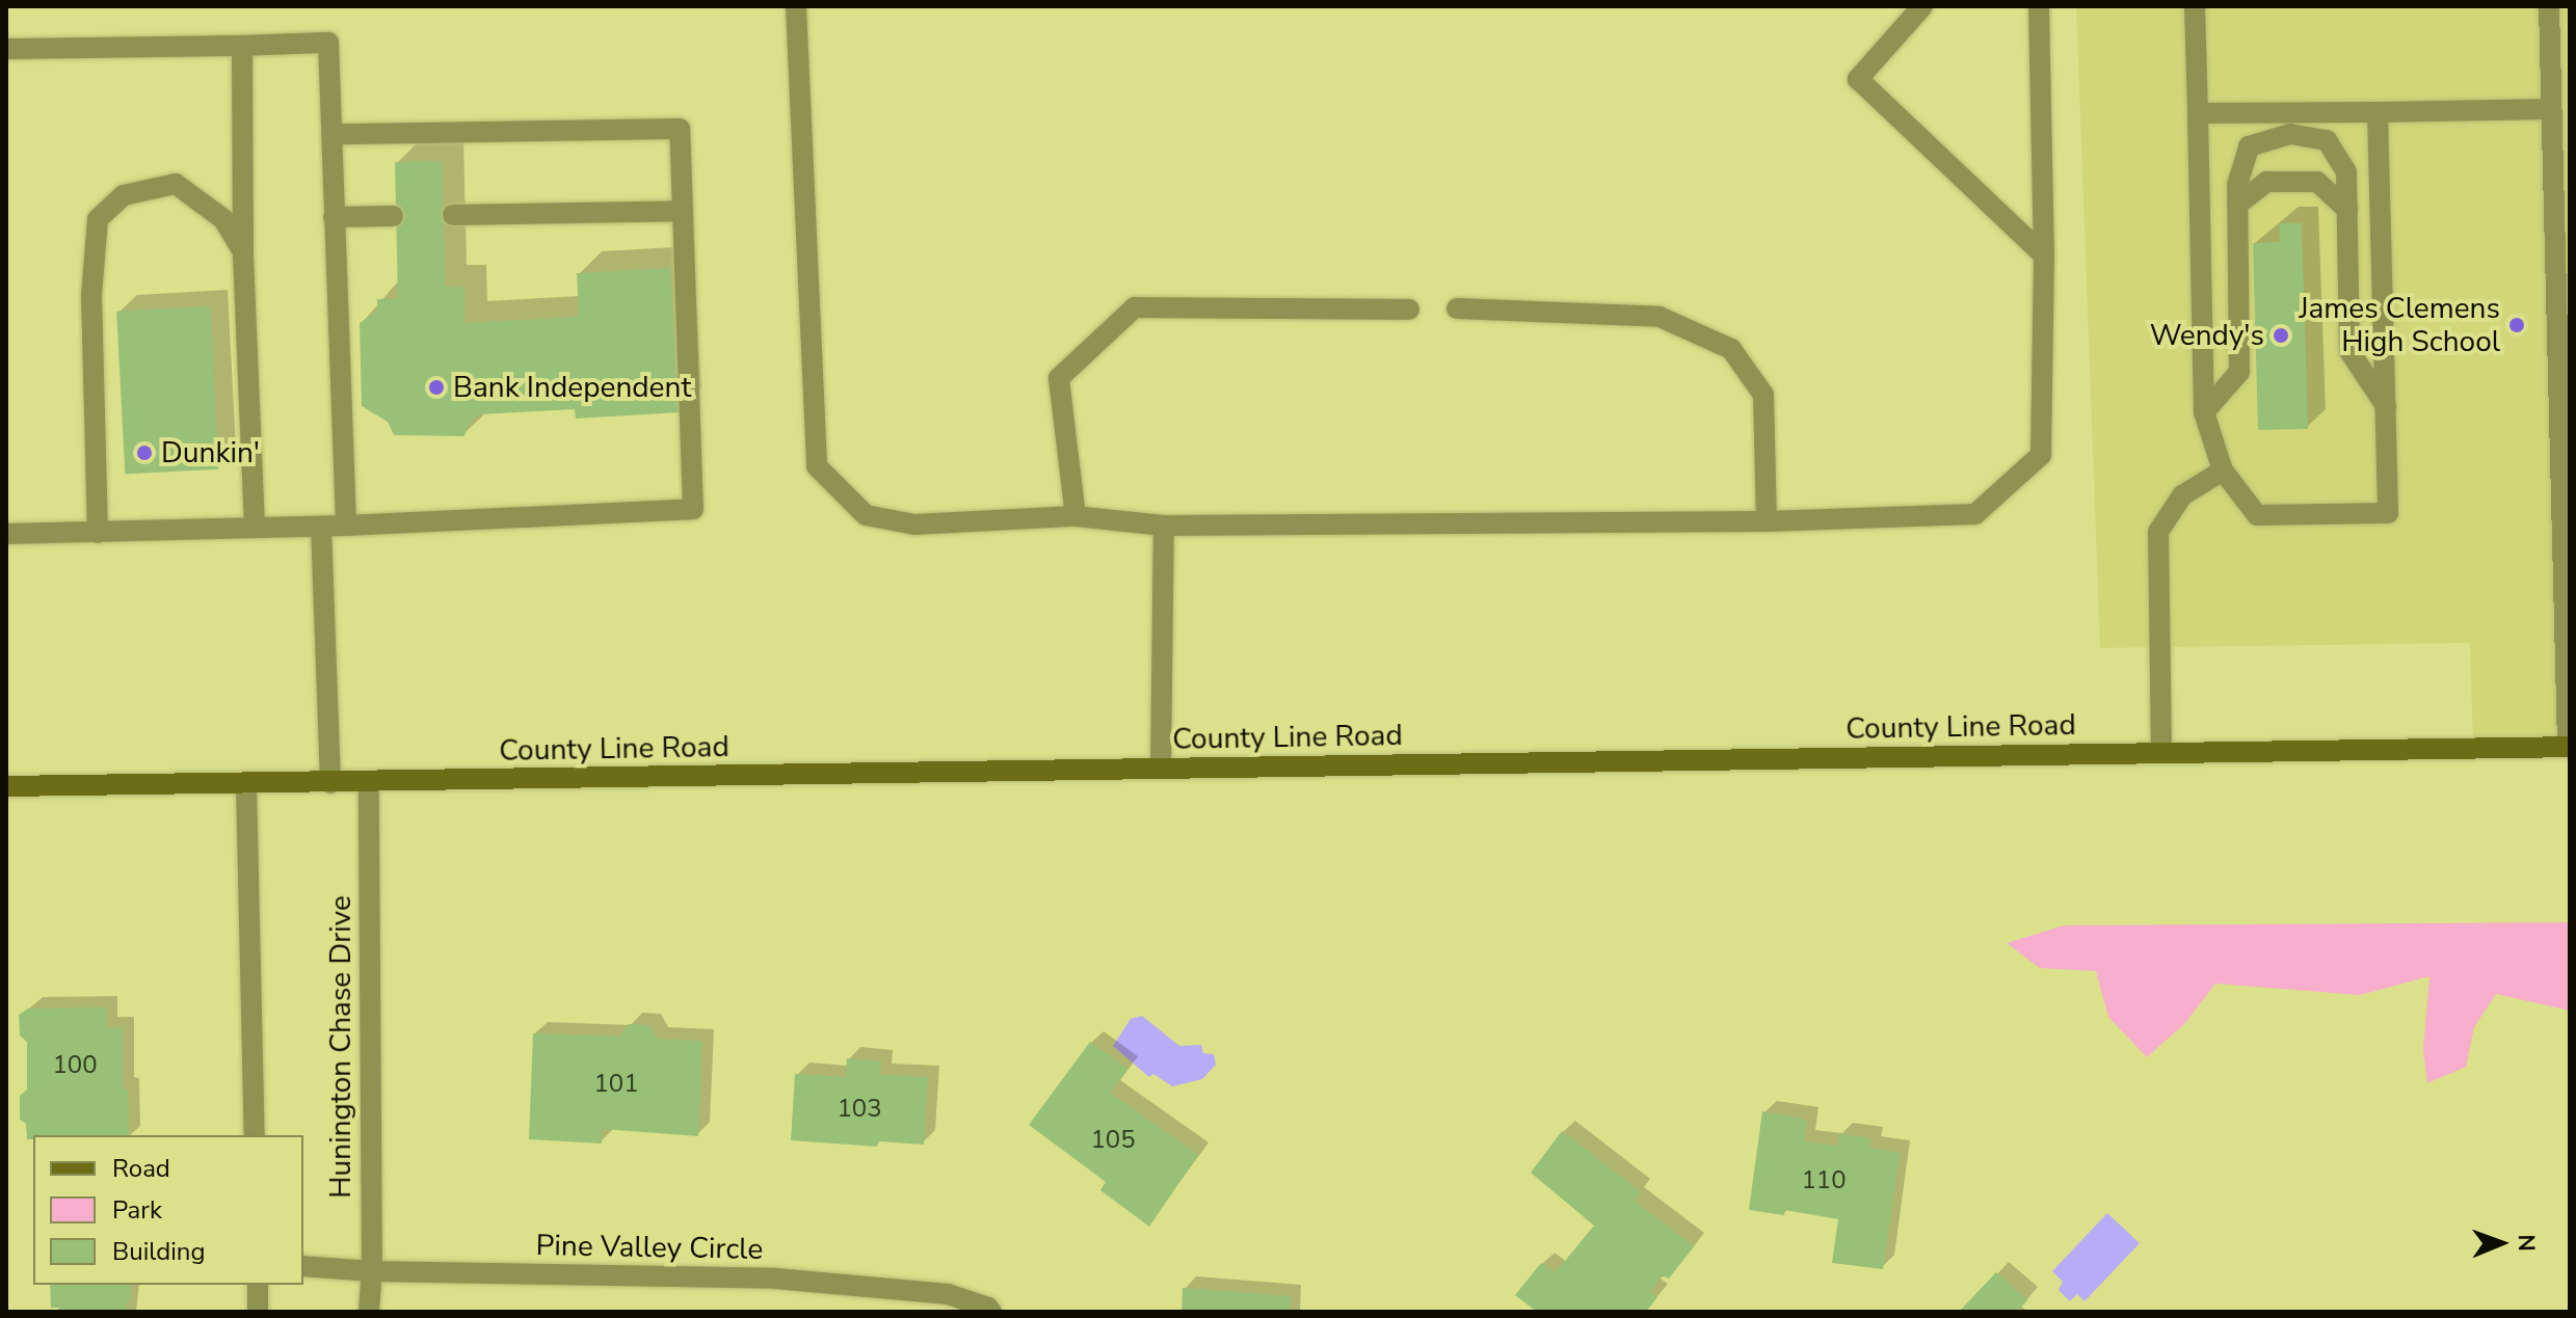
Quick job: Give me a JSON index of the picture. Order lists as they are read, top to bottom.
{
  "streets": {
    "main road": ["County Line Road"],
    "street": ["Hunington Chase Drive", "Pine Valley Circle"]
  },
  "crossings": [
    ["County Line Road", "Hunington Chase Drive"],
    ["Hunington Chase Drive", "Pine Valley Circle"]
  ],
  "places": [
    "James Clemens High School",
    "Wendy's",
    "Bank Independent",
    "Dunkin'"
  ],
  "house_numbers": [
    "100",
    "101",
    "103",
    "105",
    "110"
  ],
  "legend": ["Road", "Park", "Building"],
  "north": "right"
}
